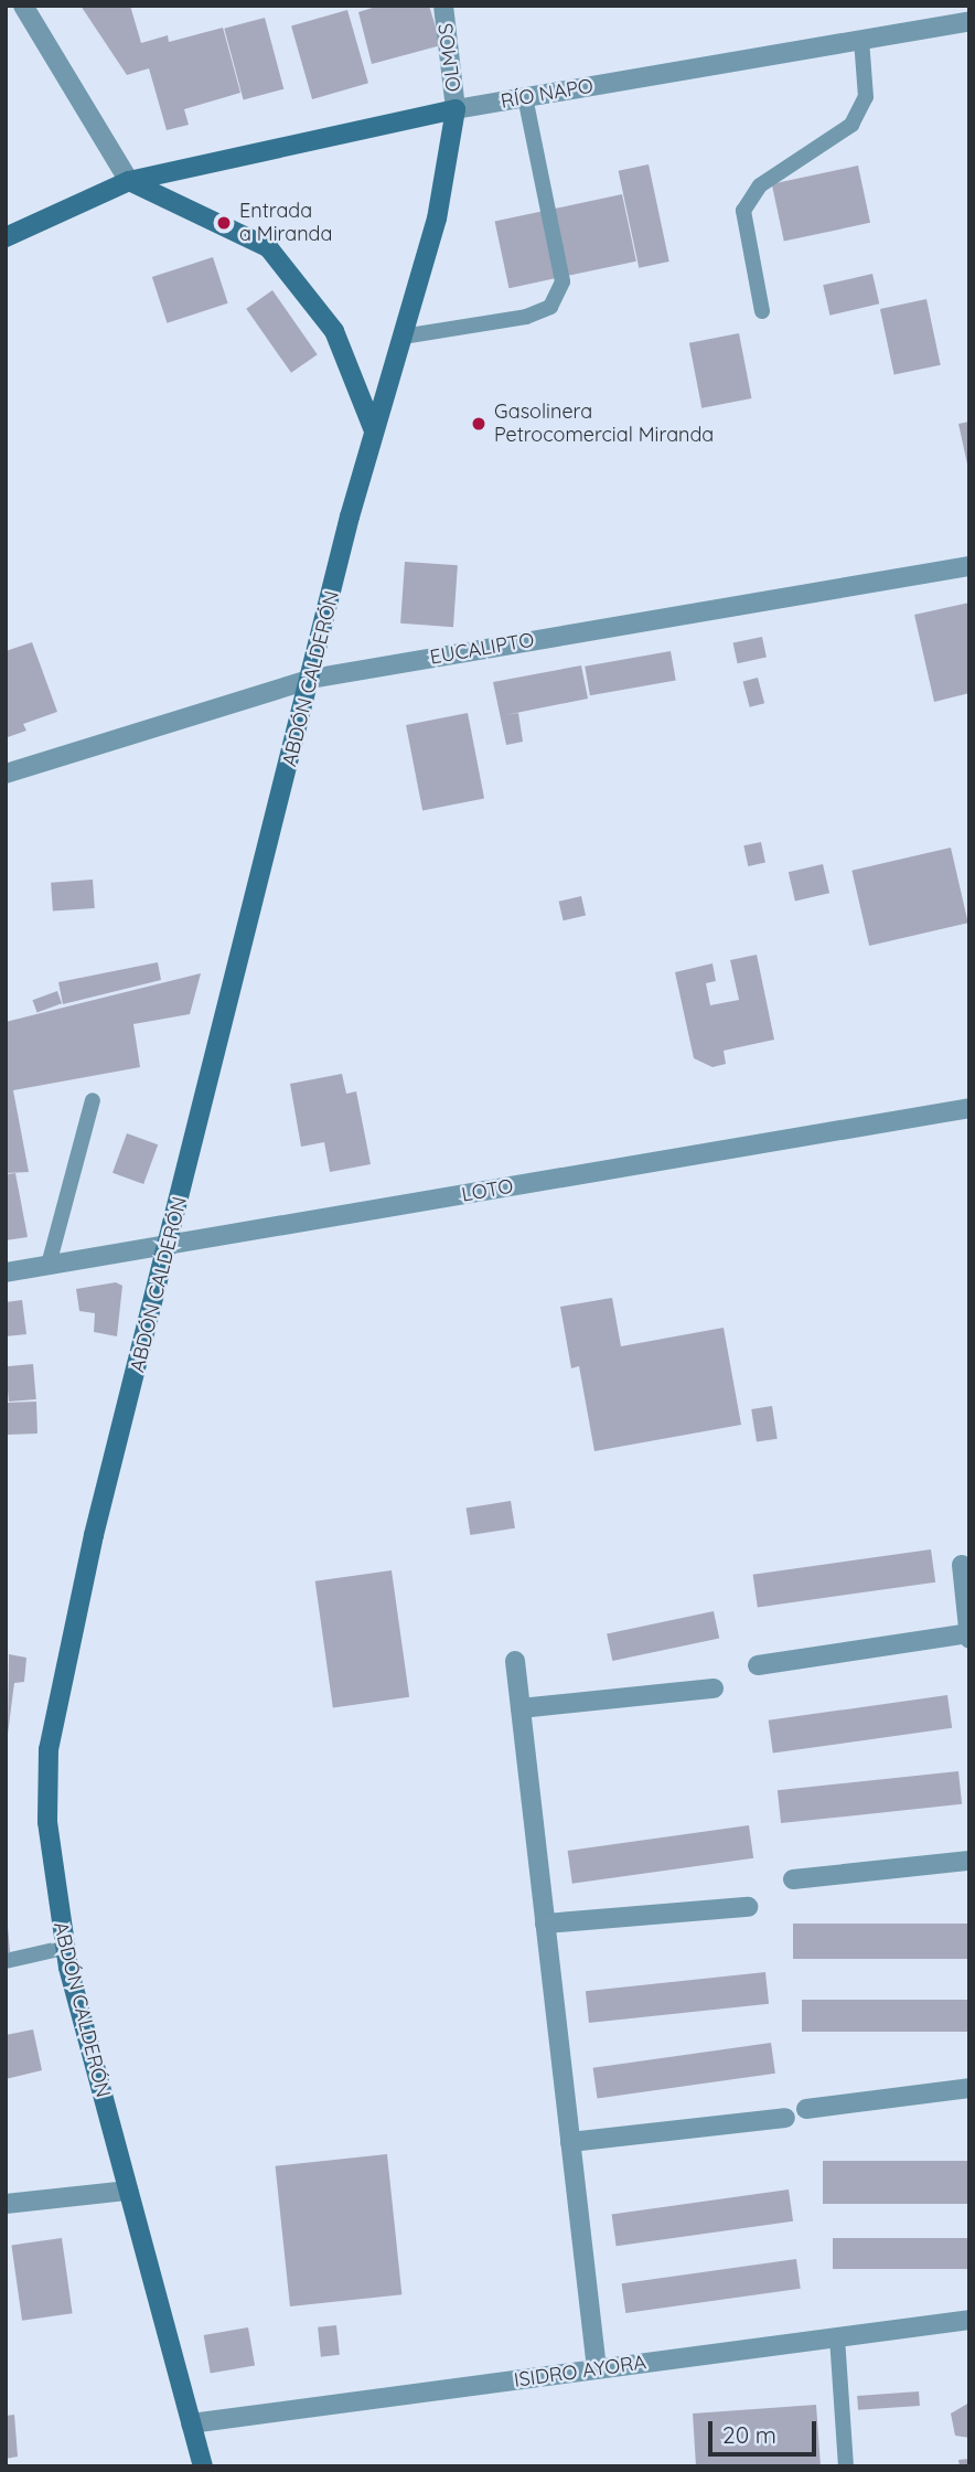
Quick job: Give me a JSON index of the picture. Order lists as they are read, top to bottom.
{
  "streets": {
    "street": [
      "OLMOS",
      "RÍO NAPO",
      "EUCALIPTO",
      "ABDÓN CALDERÓN",
      "LOTO",
      "ISIDRO AYORA"
    ]
  },
  "crossings": [
    ["OLMOS", "RÍO NAPO"],
    ["OLMOS", "ABDÓN CALDERÓN"],
    ["RÍO NAPO", "ABDÓN CALDERÓN"],
    ["EUCALIPTO", "ABDÓN CALDERÓN"],
    ["ABDÓN CALDERÓN", "LOTO"],
    ["ABDÓN CALDERÓN", "ISIDRO AYORA"]
  ],
  "places": ["Entrada a Miranda", "Gasolinera Petrocomercial Miranda"],
  "scale_bar": "20 m"
}
